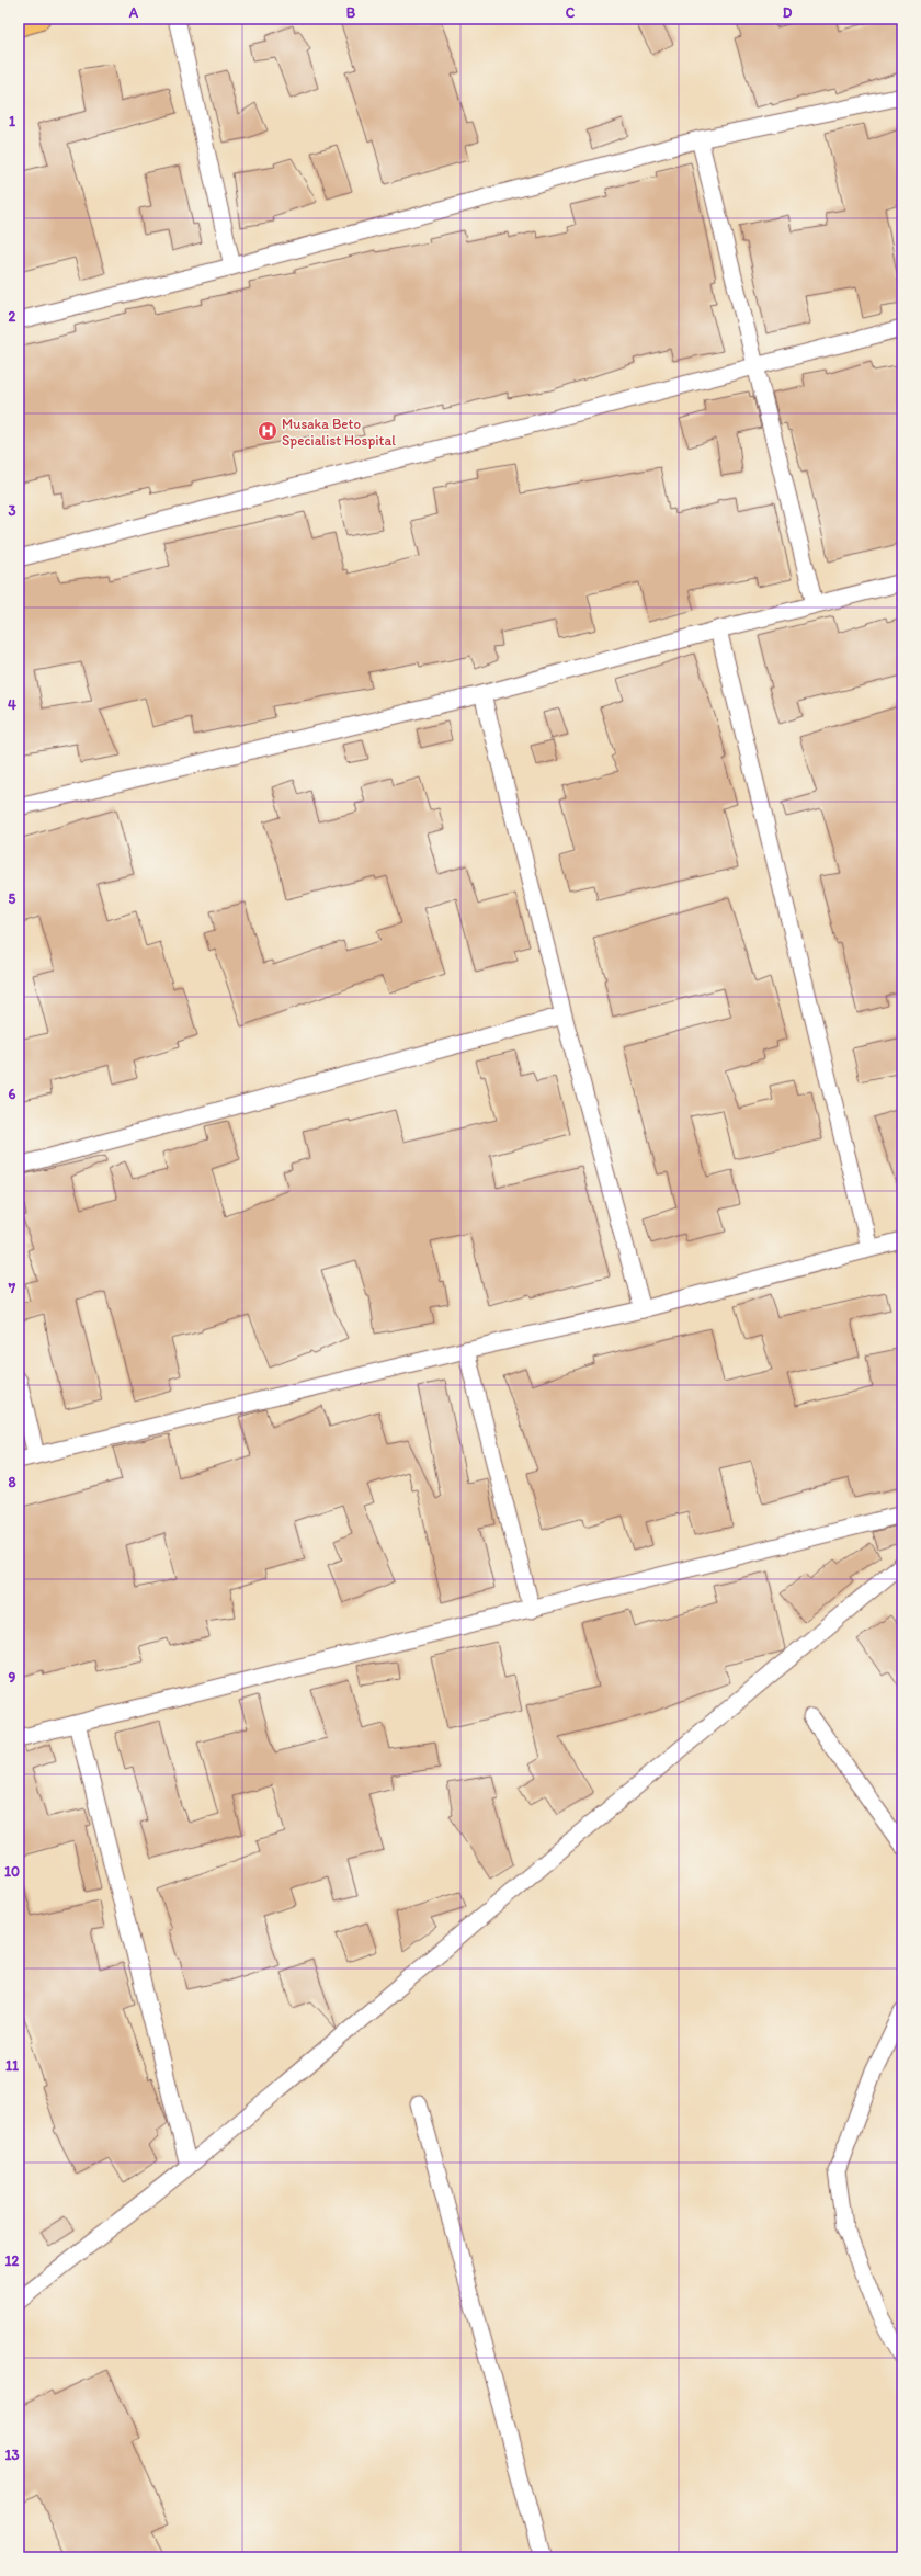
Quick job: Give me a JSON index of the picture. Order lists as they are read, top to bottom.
{
  "places": {
    "hospital": ["Musaka Beto Specialist Hospital"]
  },
  "grid": {
    "columns": [
      "A",
      "B",
      "C",
      "D"
    ],
    "rows": [
      "1",
      "2",
      "3",
      "4",
      "5",
      "6",
      "7",
      "8",
      "9",
      "10",
      "11",
      "12",
      "13"
    ]
  }
}
